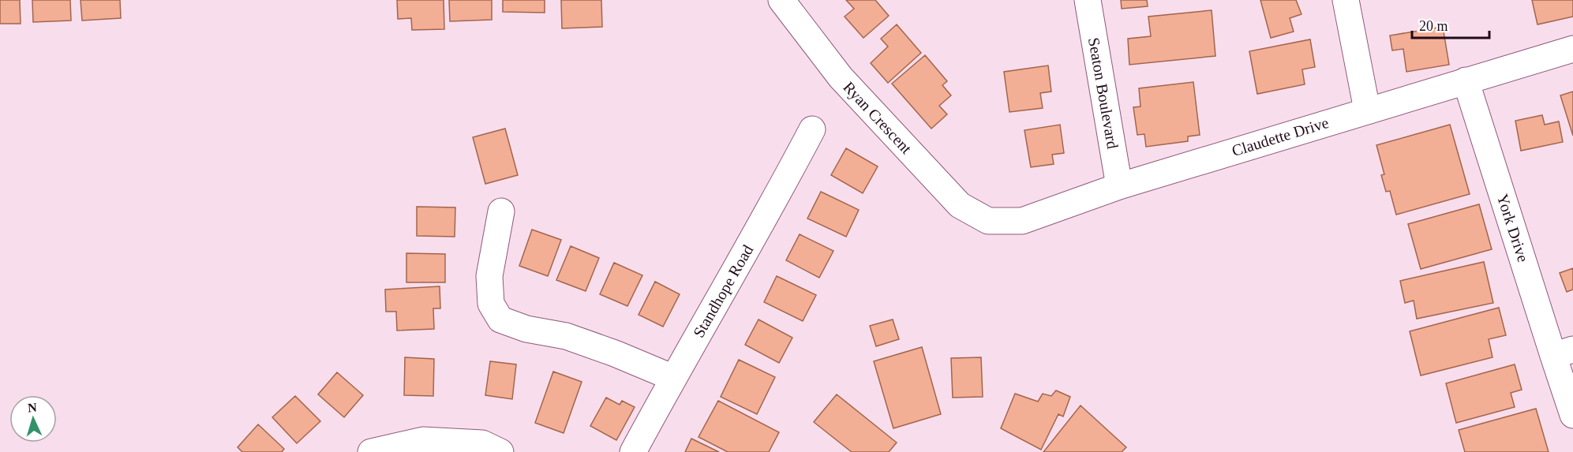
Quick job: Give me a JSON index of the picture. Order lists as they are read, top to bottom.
{
  "streets": {
    "street": [
      "Seaton Boulevard",
      "Ryan Crescent",
      "Claudette Drive",
      "York Drive",
      "Standhope Road"
    ]
  },
  "crossings": [
    ["Seaton Boulevard", "Claudette Drive"],
    ["Ryan Crescent", "Claudette Drive"],
    ["Claudette Drive", "York Drive"]
  ],
  "scale_bar": "20 m",
  "north": "top"
}
